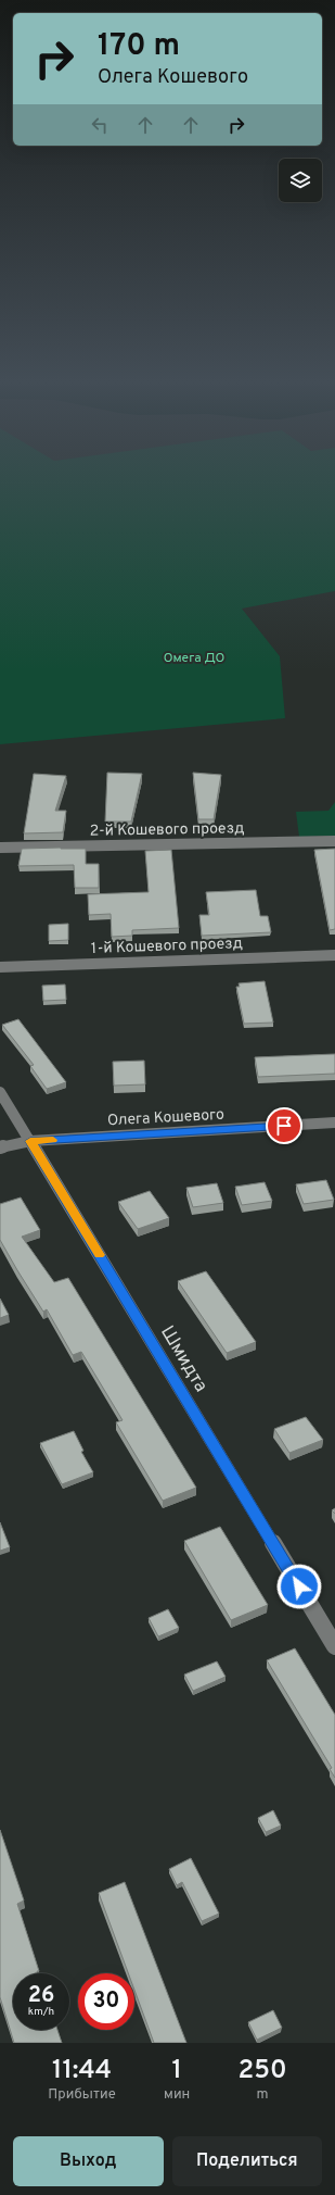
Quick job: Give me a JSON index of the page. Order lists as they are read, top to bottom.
{
  "streets": {
    "street": [
      "2-й Кошевого проезд",
      "1-й Кошевого проезд",
      "Олега Кошевого",
      "Шмидта"
    ]
  },
  "crossings": [
    ["Олега Кошевого", "Шмидта"]
  ],
  "parks": ["Омега ДО"],
  "page": {
    "turn": ["170 m", "Олега Кошевого"],
    "speed": "26 km/h",
    "limit": "30",
    "eta": [
      "11:44",
      "Прибытие",
      "1",
      "мин",
      "250",
      "m"
    ],
    "buttons": ["Выход", "Поделиться"]
  }
}
